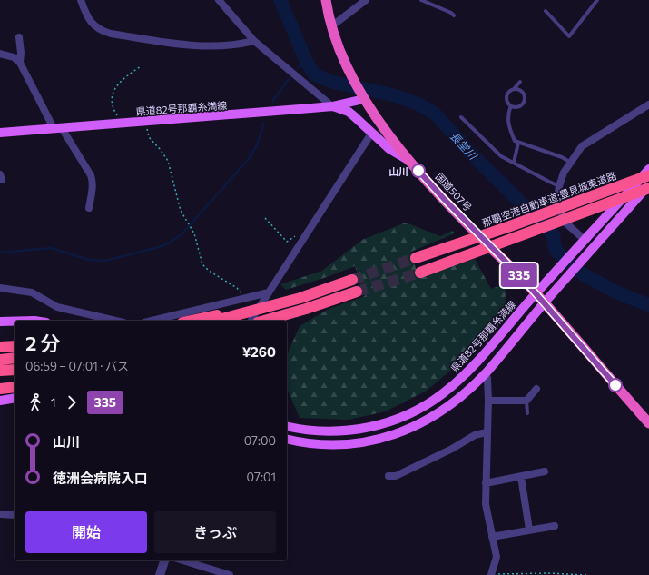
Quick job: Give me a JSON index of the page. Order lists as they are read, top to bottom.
{
  "streets": {
    "highway": ["国道507号", "那覇空港自動車道;豊見城東道路"],
    "main road": ["県道82号那覇糸満線"]
  },
  "crossings": [
    ["県道82号那覇糸満線", "国道507号"]
  ],
  "water": ["長堂川"],
  "places": ["山川"],
  "lines": ["bus line 335"],
  "page": {
    "on_map": "335",
    "heading": ["2 分", "06:59 – 07:01 · バス", "¥260"],
    "legs": ["1", "335"],
    "list": [
      {
        "name": "山川",
        "value": "07:00"
      },
      {
        "name": "徳洲会病院入口",
        "value": "07:01"
      }
    ],
    "buttons": ["開始", "きっぷ"]
  }
}
